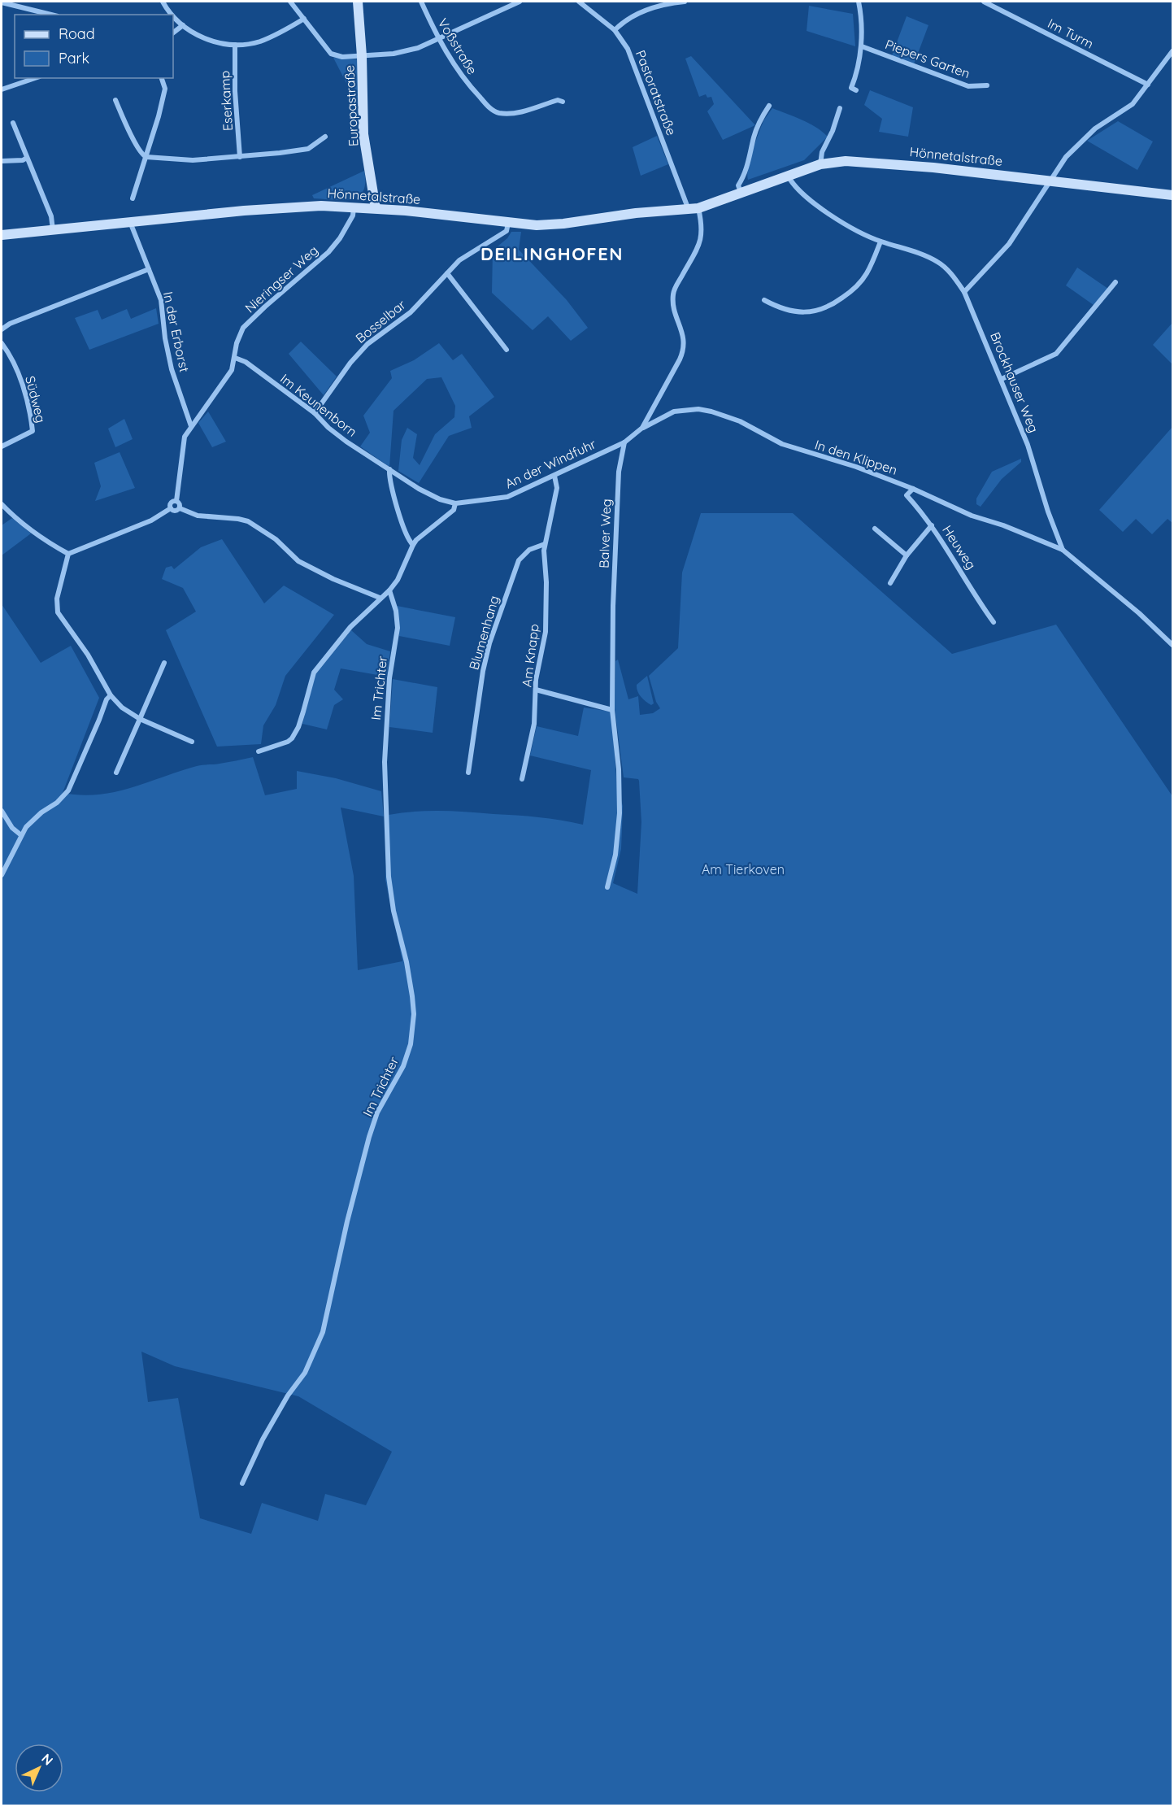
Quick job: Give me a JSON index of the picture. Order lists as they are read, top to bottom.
{
  "streets": {
    "main road": ["Europastraße", "Hönnetalstraße"],
    "street": [
      "Im Turm",
      "Voßstraße",
      "Piepers Garten",
      "Pastoratstraße",
      "Eserkamp",
      "Nieringser Weg",
      "Bosselbar",
      "In der Erborst",
      "Brockhauser Weg",
      "Südweg",
      "Im Keunenborn",
      "In den Klippen",
      "An der Windfuhr",
      "Balver Weg",
      "Heuweg",
      "Blumenhang",
      "Am Knapp",
      "Im Trichter"
    ]
  },
  "crossings": [
    ["Pastoratstraße", "Hönnetalstraße"],
    ["Europastraße", "Hönnetalstraße"],
    ["Hönnetalstraße", "Nieringser Weg"],
    ["Hönnetalstraße", "Bosselbar"],
    ["Hönnetalstraße", "In der Erborst"],
    ["Hönnetalstraße", "Brockhauser Weg"],
    ["Nieringser Weg", "In der Erborst"],
    ["Nieringser Weg", "Im Keunenborn"],
    ["Bosselbar", "Im Keunenborn"],
    ["Brockhauser Weg", "In den Klippen"],
    ["Im Keunenborn", "An der Windfuhr"],
    ["In den Klippen", "Heuweg"],
    ["An der Windfuhr", "Balver Weg"],
    ["An der Windfuhr", "Am Knapp"],
    ["Blumenhang", "Am Knapp"]
  ],
  "districts": ["DEILINGHOFEN"],
  "parks": ["Am Tierkoven"],
  "legend": ["Road", "Park"],
  "north": "top right"
}
